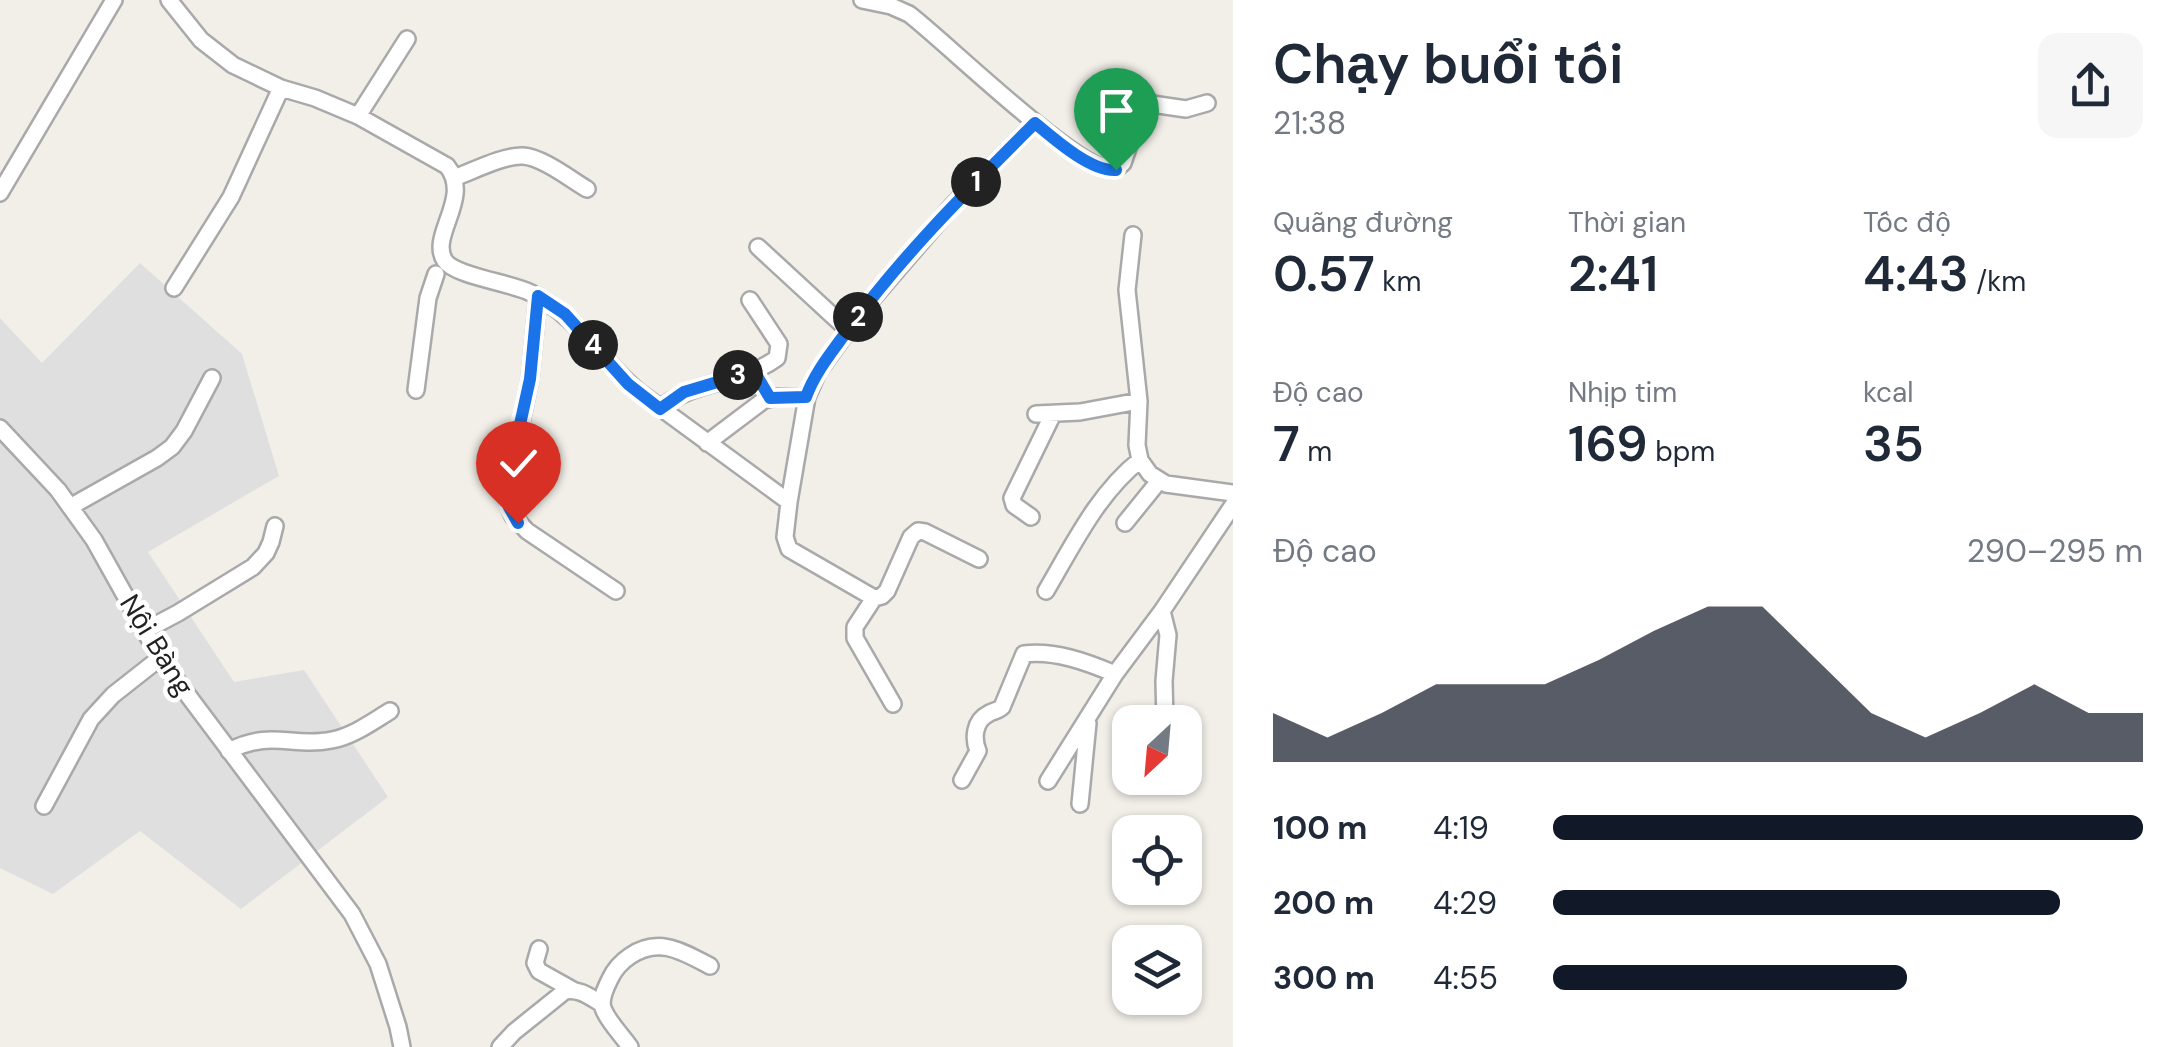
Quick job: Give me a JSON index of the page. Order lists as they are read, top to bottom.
{
  "streets": {
    "street": ["Nội Bàng"]
  },
  "north": "bottom left",
  "page": {
    "heading": ["Chạy buổi tối", "21:38"],
    "pins": [
      "1",
      "2",
      "4",
      "3"
    ],
    "stats": [
      ["Quãng đường", "0.57 km"],
      ["Thời gian", "2:41"],
      ["Tốc độ", "4:43 /km"],
      ["Độ cao", "7 m"],
      ["Nhịp tim", "169 bpm"],
      ["kcal", "35"]
    ],
    "chart": ["Độ cao", "290–295 m"],
    "list": [
      {
        "name": "100 m",
        "note": "4:19"
      },
      {
        "name": "200 m",
        "note": "4:29"
      },
      {
        "name": "300 m",
        "note": "4:55"
      }
    ]
  }
}
